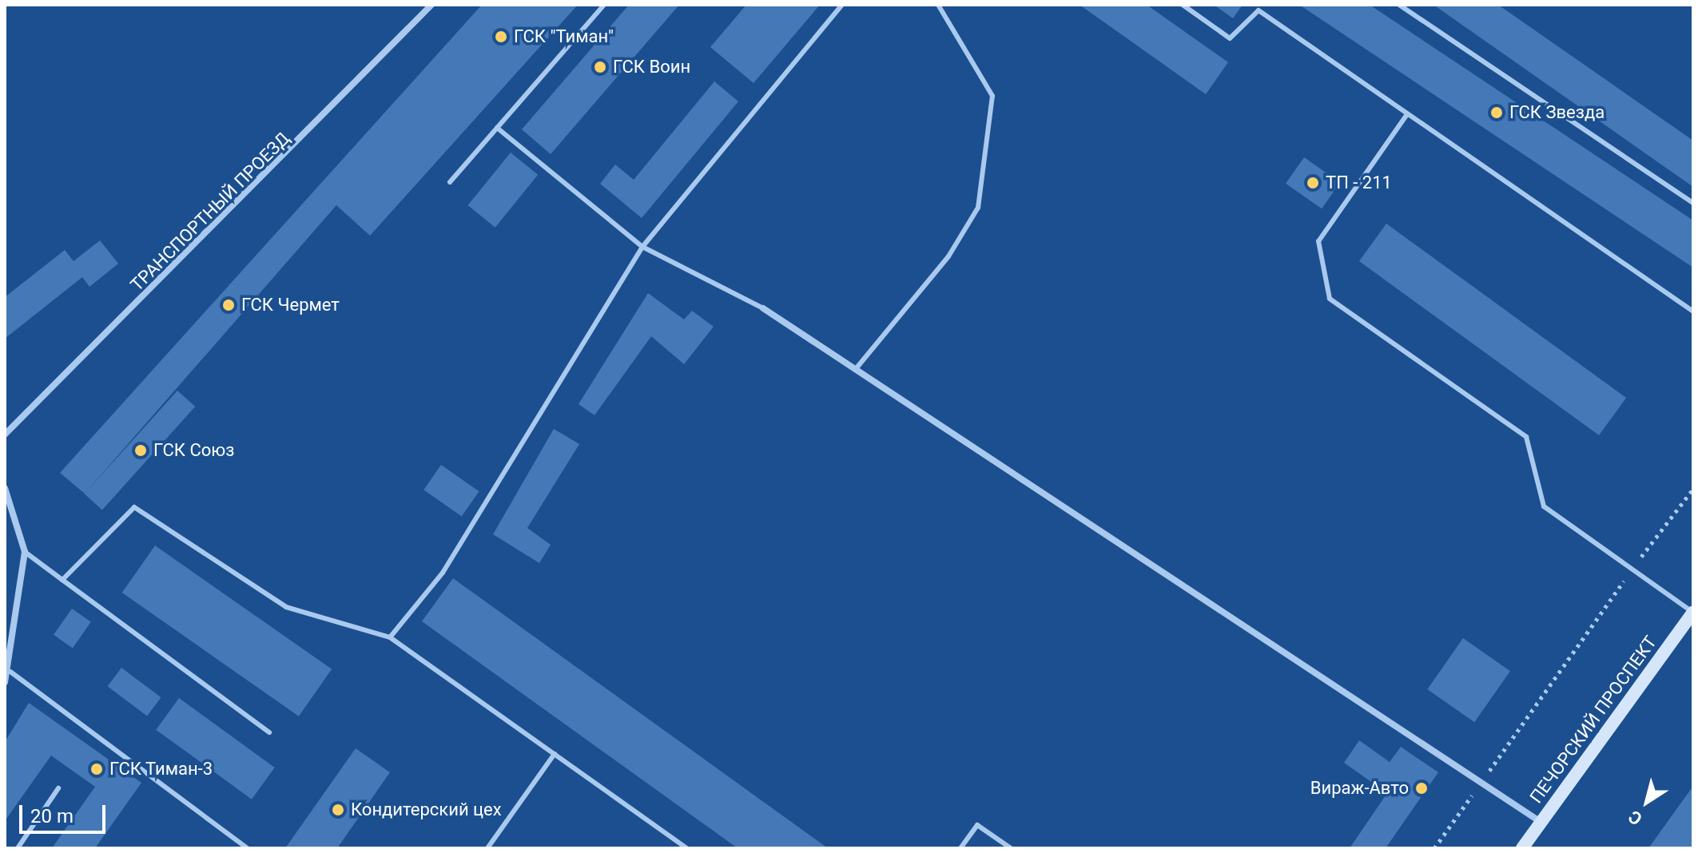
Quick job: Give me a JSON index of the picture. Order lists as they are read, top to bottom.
{
  "streets": {
    "main road": ["ПЕЧОРСКИЙ ПРОСПЕКТ"],
    "street": ["ТРАНСПОРТНЫЙ ПРОЕЗД"]
  },
  "places": [
    "ГСК \"Тиман\"",
    "ГСК Воин",
    "ГСК Звезда",
    "ТП - 211",
    "ГСК Чермет",
    "ГСК Союз",
    "ГСК Тиман-3",
    "Вираж-Авто",
    "Кондитерский цех"
  ],
  "scale_bar": "20 m",
  "north": "bottom left"
}
